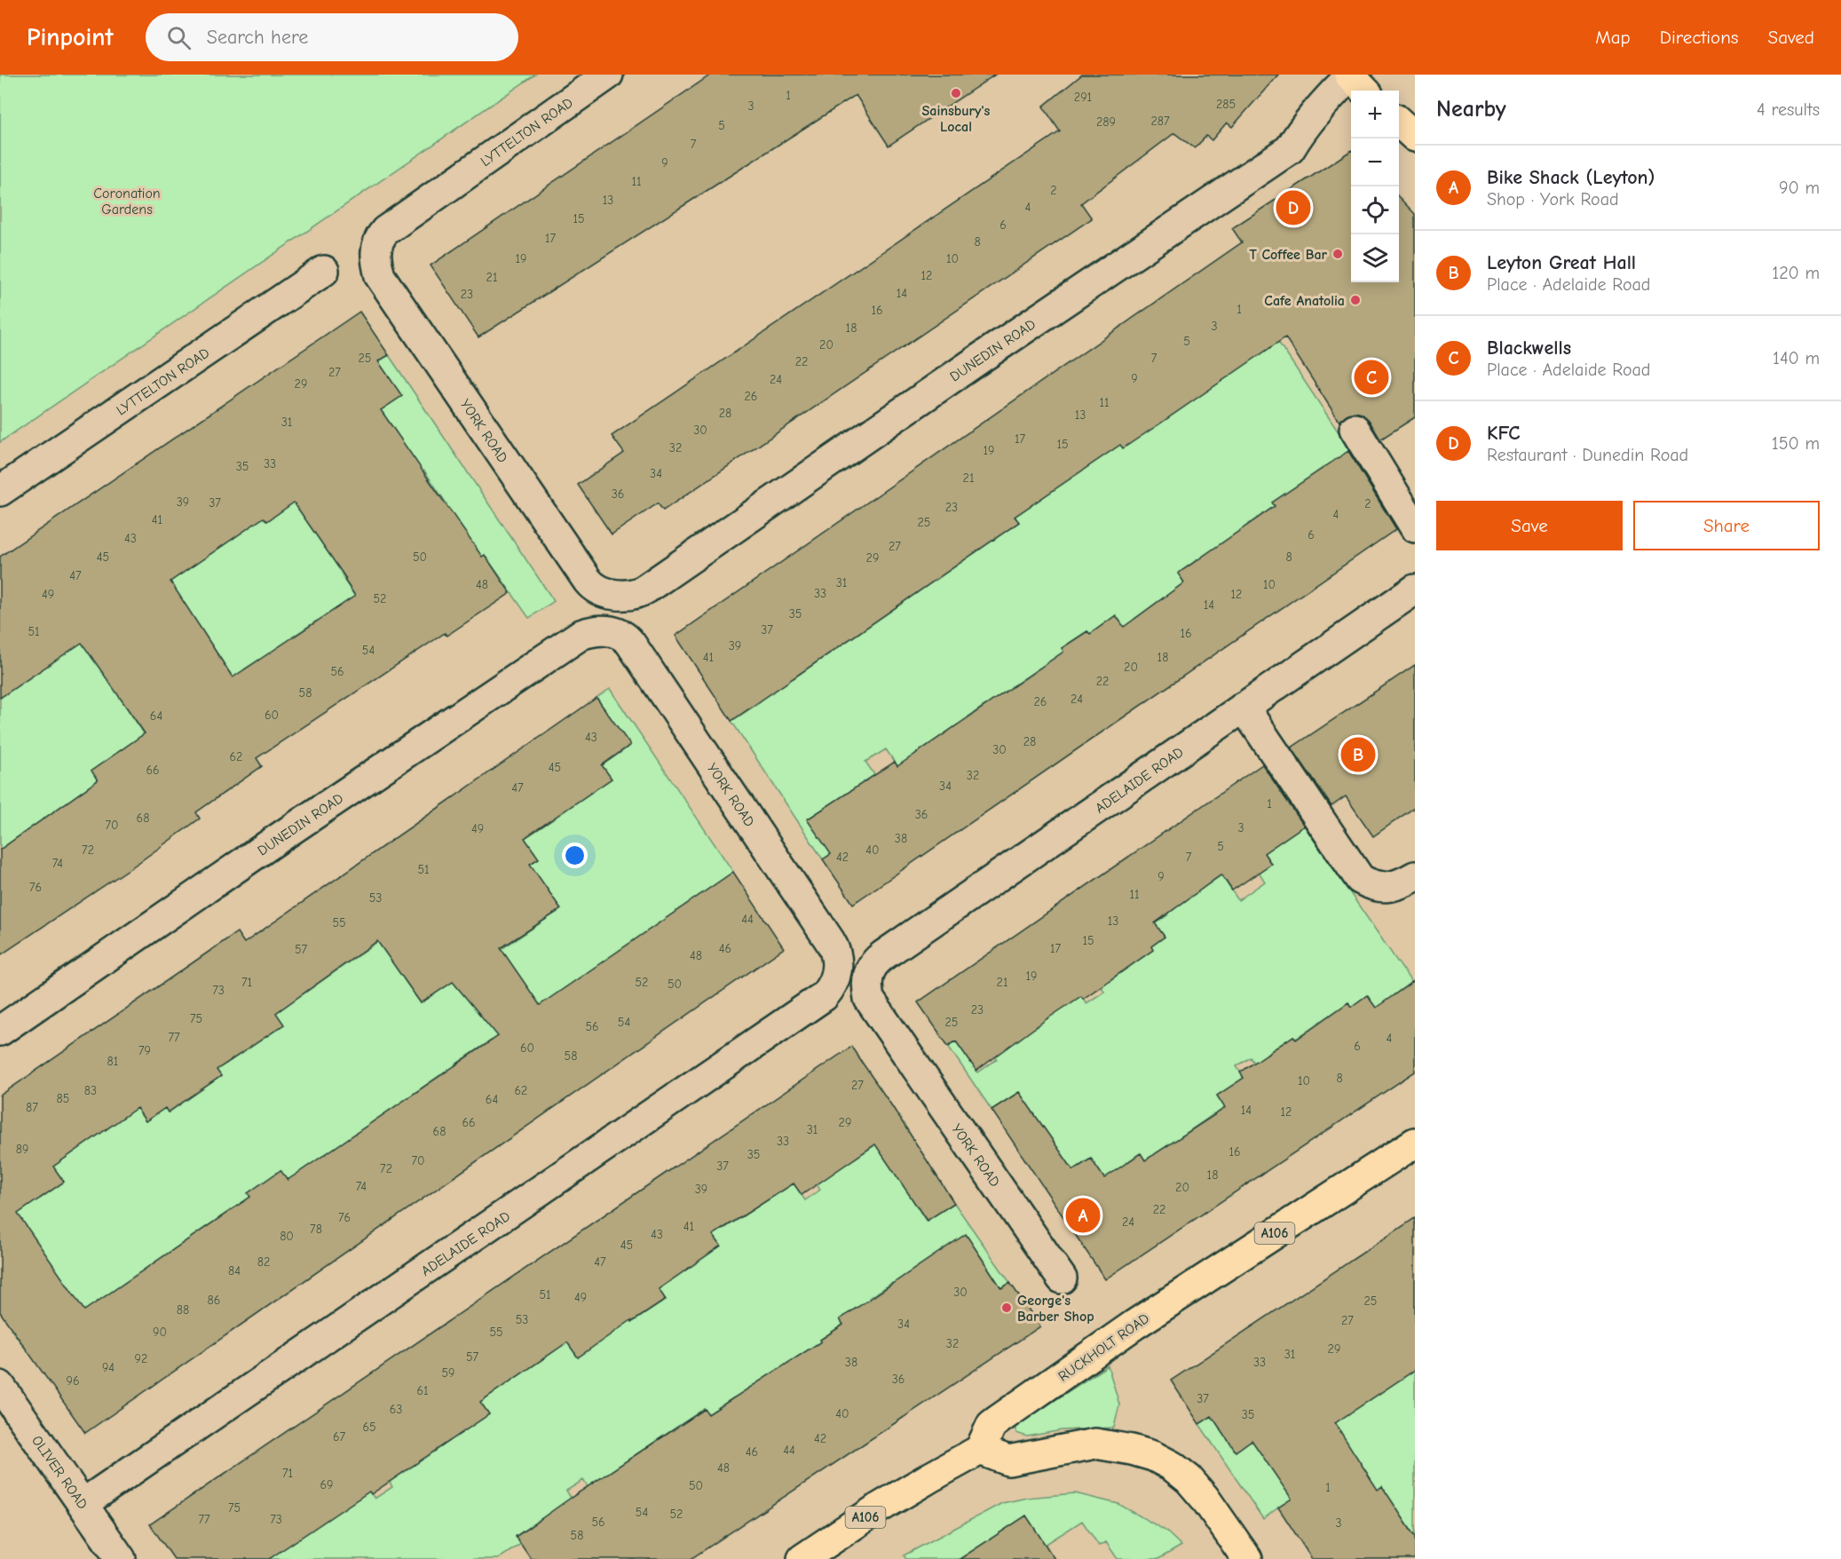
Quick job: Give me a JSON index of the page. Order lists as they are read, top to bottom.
{
  "streets": {
    "main road": ["A106", "RUCKHOLT ROAD"],
    "street": [
      "LYTTELTON ROAD",
      "DUNEDIN ROAD",
      "YORK ROAD",
      "ADELAIDE ROAD",
      "OLIVER ROAD"
    ]
  },
  "crossings": [
    ["LYTTELTON ROAD", "YORK ROAD"],
    ["DUNEDIN ROAD", "YORK ROAD"],
    ["YORK ROAD", "ADELAIDE ROAD"],
    ["ADELAIDE ROAD", "OLIVER ROAD"],
    ["A106", "RUCKHOLT ROAD"]
  ],
  "parks": ["Coronation Gardens"],
  "places": [
    "Sainsbury's Local",
    "T Coffee Bar",
    "Cafe Anatolia",
    "George's Barber Shop"
  ],
  "house_numbers": [
    "1",
    "291",
    "285",
    "3",
    "287",
    "289",
    "5",
    "7",
    "9",
    "11",
    "2",
    "13",
    "4",
    "15",
    "6",
    "17",
    "8",
    "19",
    "10",
    "12",
    "21",
    "14",
    "23",
    "1",
    "16",
    "3",
    "18",
    "5",
    "20",
    "25",
    "7",
    "22",
    "27",
    "9",
    "24",
    "29",
    "26",
    "11",
    "28",
    "13",
    "31",
    "30",
    "17",
    "15",
    "32",
    "19",
    "33",
    "35",
    "34",
    "21",
    "36",
    "39",
    "37",
    "2",
    "23",
    "4",
    "41",
    "25",
    "6",
    "43",
    "27",
    "45",
    "50",
    "8",
    "29",
    "47",
    "31",
    "48",
    "10",
    "33",
    "49",
    "12",
    "52",
    "14",
    "35",
    "37",
    "51",
    "16",
    "39",
    "54",
    "41",
    "18",
    "20",
    "56",
    "22",
    "58",
    "24",
    "26",
    "60",
    "64",
    "43",
    "28",
    "30",
    "62",
    "45",
    "66",
    "32",
    "34",
    "47",
    "1",
    "36",
    "68",
    "70",
    "3",
    "49",
    "38",
    "5",
    "72",
    "40",
    "42",
    "7",
    "74",
    "51",
    "9",
    "76",
    "11",
    "53",
    "44",
    "13",
    "55",
    "15",
    "46",
    "17",
    "57",
    "48",
    "19",
    "71",
    "52",
    "21",
    "50",
    "73",
    "23",
    "75",
    "54",
    "25",
    "56",
    "77",
    "4",
    "6",
    "60",
    "79",
    "58",
    "81",
    "8",
    "10",
    "27",
    "83",
    "62",
    "85",
    "64",
    "87",
    "14",
    "12",
    "66",
    "29",
    "31",
    "68",
    "33",
    "89",
    "16",
    "35",
    "70",
    "37",
    "72",
    "18",
    "74",
    "20",
    "39",
    "22",
    "76",
    "24",
    "41",
    "78",
    "43",
    "80",
    "45",
    "82",
    "47",
    "84",
    "30",
    "51",
    "49",
    "86",
    "25",
    "88",
    "53",
    "27",
    "34",
    "90",
    "55",
    "32",
    "29",
    "31",
    "57",
    "92",
    "38",
    "33",
    "94",
    "59",
    "36",
    "96",
    "61",
    "37",
    "63",
    "40",
    "35",
    "65",
    "67",
    "42",
    "44",
    "46",
    "48",
    "71",
    "69",
    "50",
    "1",
    "75",
    "54",
    "52",
    "77",
    "73",
    "56",
    "3",
    "58"
  ],
  "page": {
    "header": "Pinpoint",
    "search": "Search here",
    "nav": ["Map", "Directions", "Saved"],
    "heading": ["Nearby", "4 results"],
    "map_buttons": ["+", "−"],
    "list": [
      {
        "mark": "A",
        "name": "Bike Shack (Leyton)",
        "note": "Shop · York Road",
        "value": "90 m"
      },
      {
        "mark": "B",
        "name": "Leyton Great Hall",
        "note": "Place · Adelaide Road",
        "value": "120 m"
      },
      {
        "mark": "C",
        "name": "Blackwells",
        "note": "Place · Adelaide Road",
        "value": "140 m"
      },
      {
        "mark": "D",
        "name": "KFC",
        "note": "Restaurant · Dunedin Road",
        "value": "150 m"
      }
    ],
    "pins": [
      "D",
      "C",
      "B",
      "A"
    ],
    "buttons": ["Save", "Share"]
  }
}
